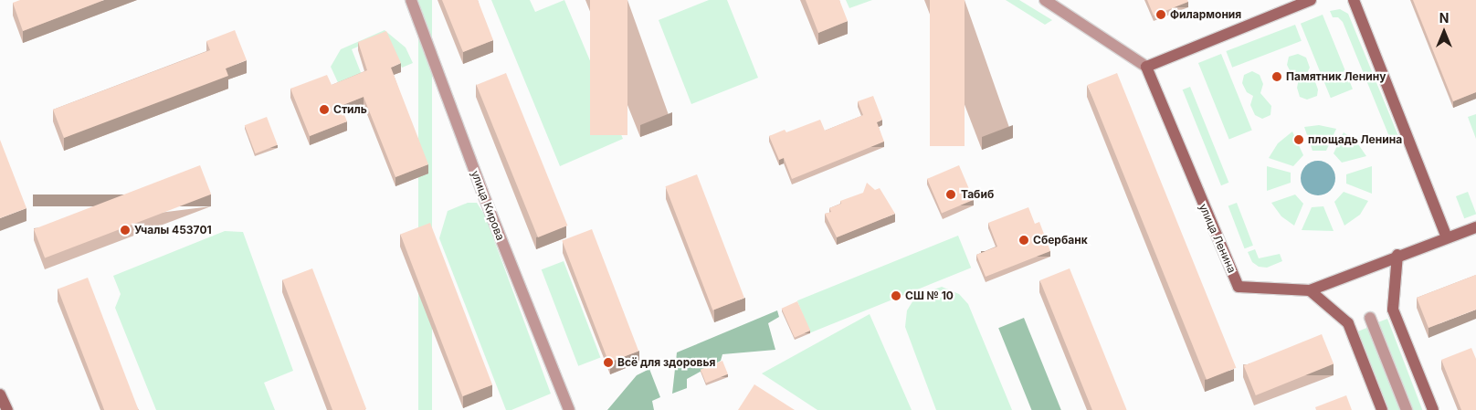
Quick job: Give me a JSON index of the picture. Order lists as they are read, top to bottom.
{
  "streets": {
    "main road": ["улица Ленина"],
    "street": ["улица Кирова"]
  },
  "places": [
    "Филармония",
    "Памятник Ленину",
    "Стиль",
    "площадь Ленина",
    "Табиб",
    "Учалы 453701",
    "Сбербанк",
    "СШ № 10",
    "Всё для здоровья"
  ],
  "north": "top"
}
